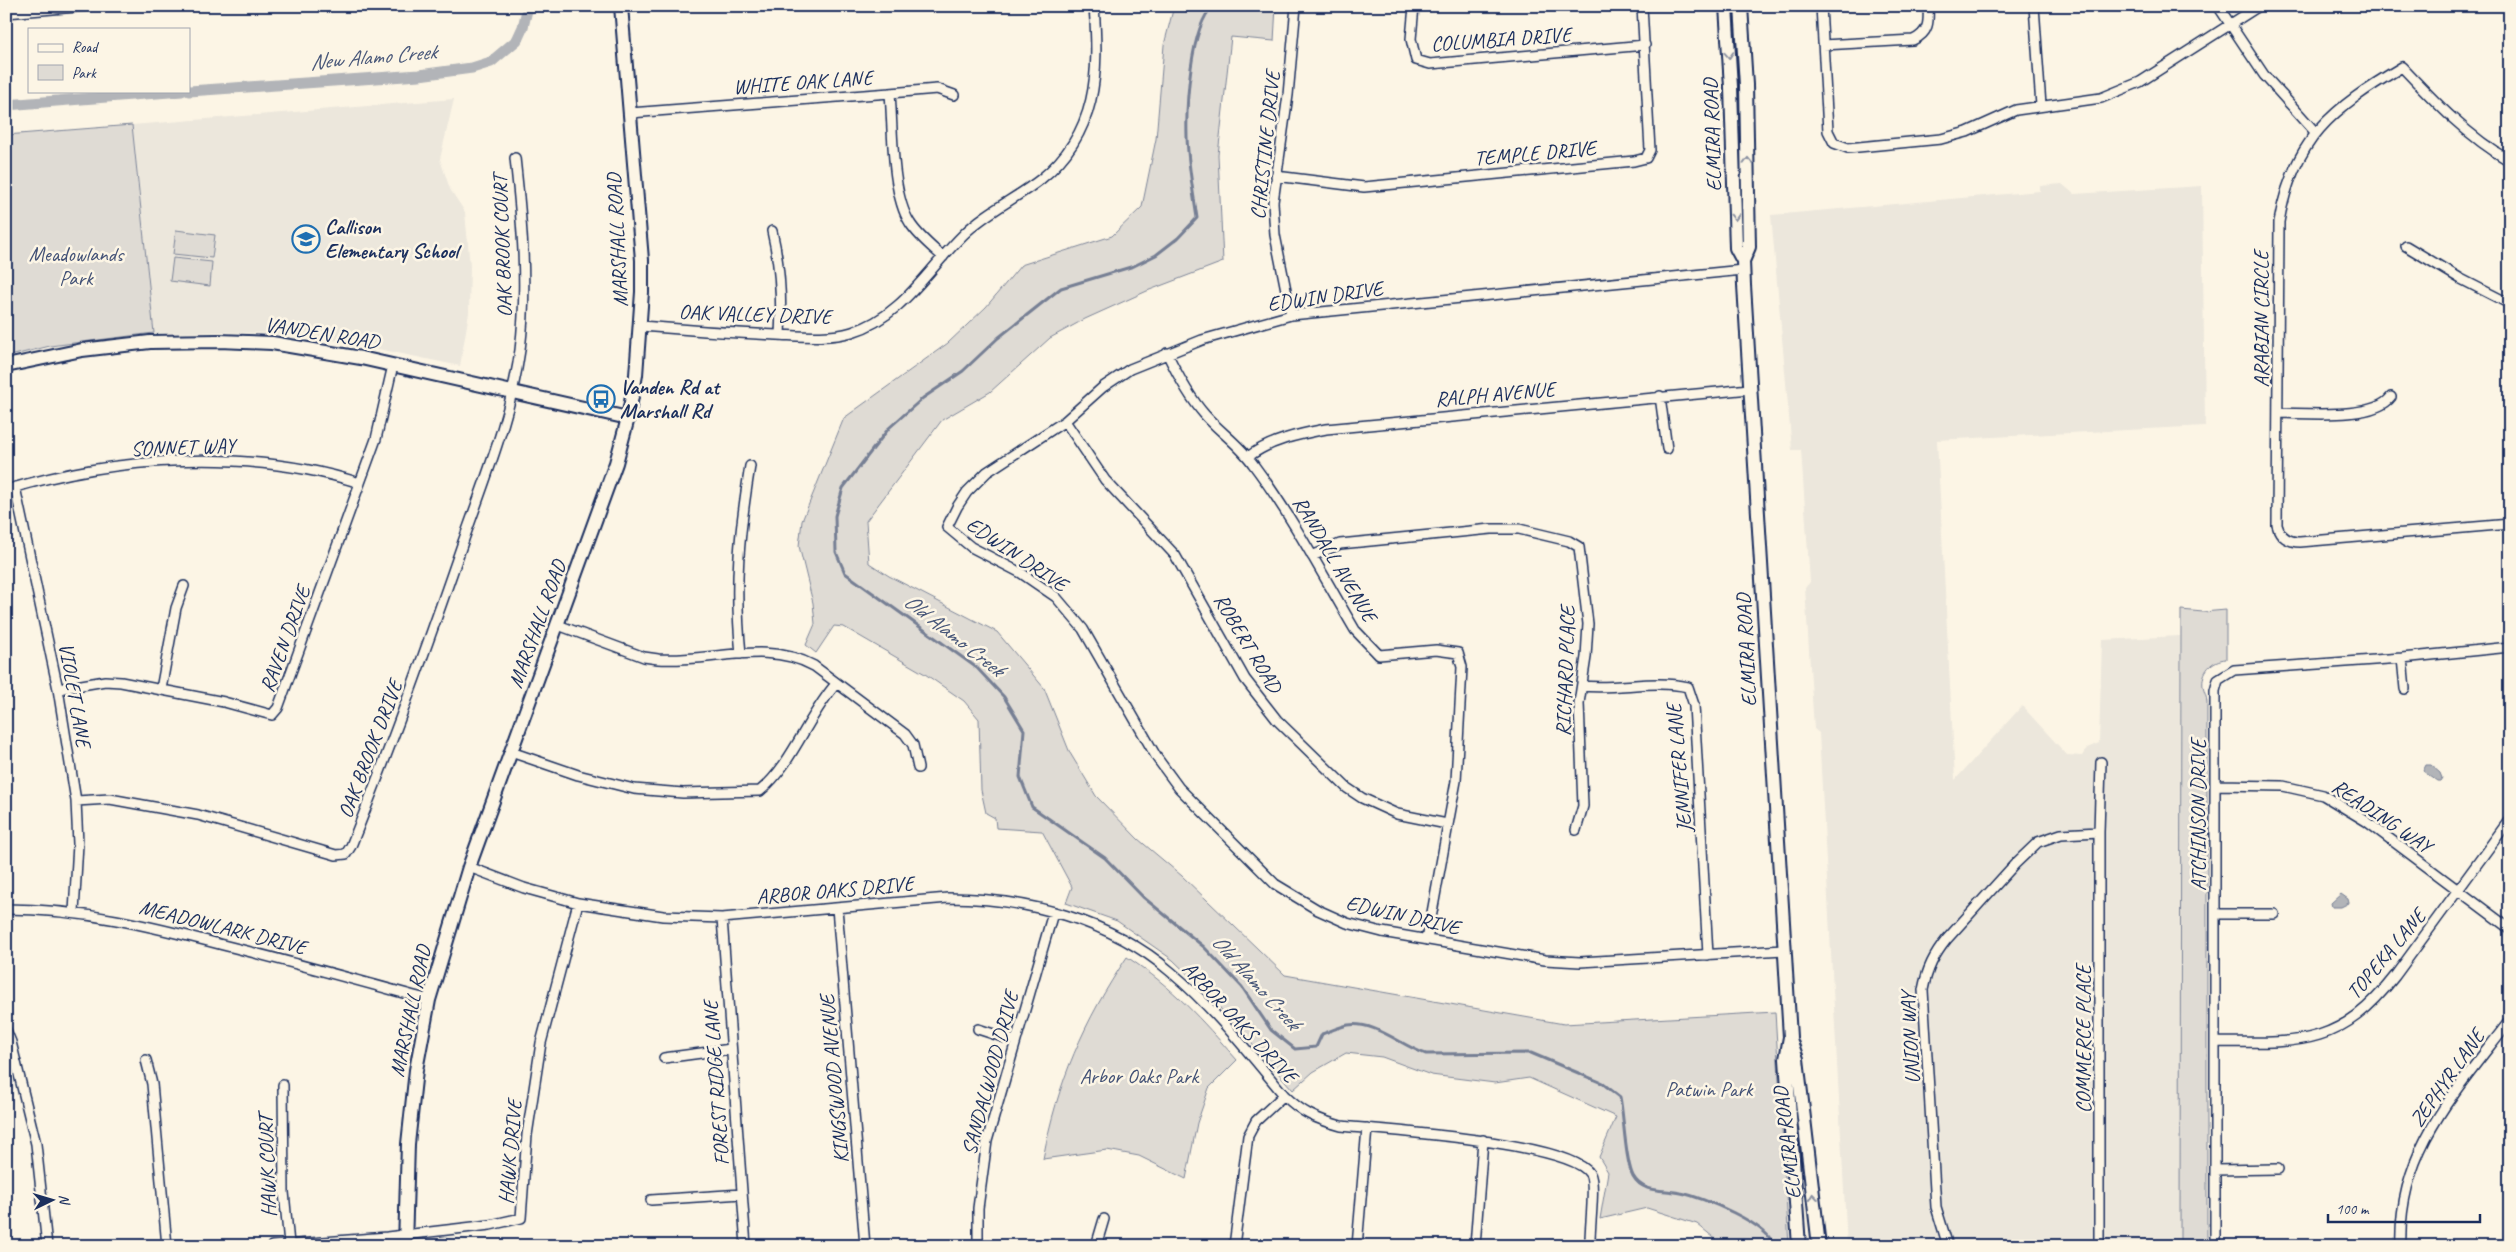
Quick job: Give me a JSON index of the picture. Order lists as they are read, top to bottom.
{
  "streets": {
    "street": [
      "COLUMBIA DRIVE",
      "WHITE OAK LANE",
      "ELMIRA ROAD",
      "CHRISTINE DRIVE",
      "TEMPLE DRIVE",
      "MARSHALL ROAD",
      "OAK BROOK COURT",
      "EDWIN DRIVE",
      "OAK VALLEY DRIVE",
      "ARABIAN CIRCLE",
      "VANDEN ROAD",
      "RALPH AVENUE",
      "SONNET WAY",
      "RANDALL AVENUE",
      "RAVEN DRIVE",
      "ROBERT ROAD",
      "RICHARD PLACE",
      "VIOLET LANE",
      "OAK BROOK DRIVE",
      "JENNIFER LANE",
      "ATCHINSON DRIVE",
      "READING WAY",
      "ARBOR OAKS DRIVE",
      "MEADOWLARK DRIVE",
      "TOPEKA LANE",
      "UNION WAY",
      "COMMERCE PLACE",
      "SANDALWOOD DRIVE",
      "ZEPHYR LANE",
      "KINGSWOOD AVENUE",
      "FOREST RIDGE LANE",
      "HAWK DRIVE",
      "HAWK COURT"
    ]
  },
  "crossings": [
    ["COLUMBIA DRIVE", "TEMPLE DRIVE"],
    ["WHITE OAK LANE", "MARSHALL ROAD"],
    ["WHITE OAK LANE", "OAK VALLEY DRIVE"],
    ["ELMIRA ROAD", "EDWIN DRIVE"],
    ["ELMIRA ROAD", "RALPH AVENUE"],
    ["CHRISTINE DRIVE", "TEMPLE DRIVE"],
    ["CHRISTINE DRIVE", "EDWIN DRIVE"],
    ["MARSHALL ROAD", "OAK VALLEY DRIVE"],
    ["MARSHALL ROAD", "VANDEN ROAD"],
    ["MARSHALL ROAD", "ARBOR OAKS DRIVE"],
    ["MARSHALL ROAD", "MEADOWLARK DRIVE"],
    ["MARSHALL ROAD", "HAWK DRIVE"],
    ["OAK BROOK COURT", "VANDEN ROAD"],
    ["OAK BROOK COURT", "OAK BROOK DRIVE"],
    ["EDWIN DRIVE", "RANDALL AVENUE"],
    ["EDWIN DRIVE", "ROBERT ROAD"],
    ["EDWIN DRIVE", "JENNIFER LANE"],
    ["VANDEN ROAD", "RAVEN DRIVE"],
    ["VANDEN ROAD", "OAK BROOK DRIVE"],
    ["RALPH AVENUE", "RANDALL AVENUE"],
    ["SONNET WAY", "RAVEN DRIVE"],
    ["SONNET WAY", "VIOLET LANE"],
    ["RANDALL AVENUE", "ROBERT ROAD"],
    ["RANDALL AVENUE", "RICHARD PLACE"],
    ["RAVEN DRIVE", "VIOLET LANE"],
    ["RICHARD PLACE", "JENNIFER LANE"],
    ["VIOLET LANE", "OAK BROOK DRIVE"],
    ["VIOLET LANE", "MEADOWLARK DRIVE"],
    ["ATCHINSON DRIVE", "READING WAY"],
    ["ATCHINSON DRIVE", "TOPEKA LANE"],
    ["READING WAY", "TOPEKA LANE"],
    ["ARBOR OAKS DRIVE", "SANDALWOOD DRIVE"],
    ["ARBOR OAKS DRIVE", "KINGSWOOD AVENUE"],
    ["ARBOR OAKS DRIVE", "FOREST RIDGE LANE"],
    ["ARBOR OAKS DRIVE", "HAWK DRIVE"],
    ["UNION WAY", "COMMERCE PLACE"],
    ["HAWK DRIVE", "HAWK COURT"]
  ],
  "water": ["New Alamo Creek", "Old Alamo Creek"],
  "parks": ["Meadowlands Park", "Arbor Oaks Park", "Patwin Park"],
  "places": {
    "school or university": ["Callison Elementary School"],
    "bus stop": ["Vanden Rd at Marshall Rd"]
  },
  "legend": ["Road", "Park"],
  "scale_bar": "100 m",
  "north": "right"
}
